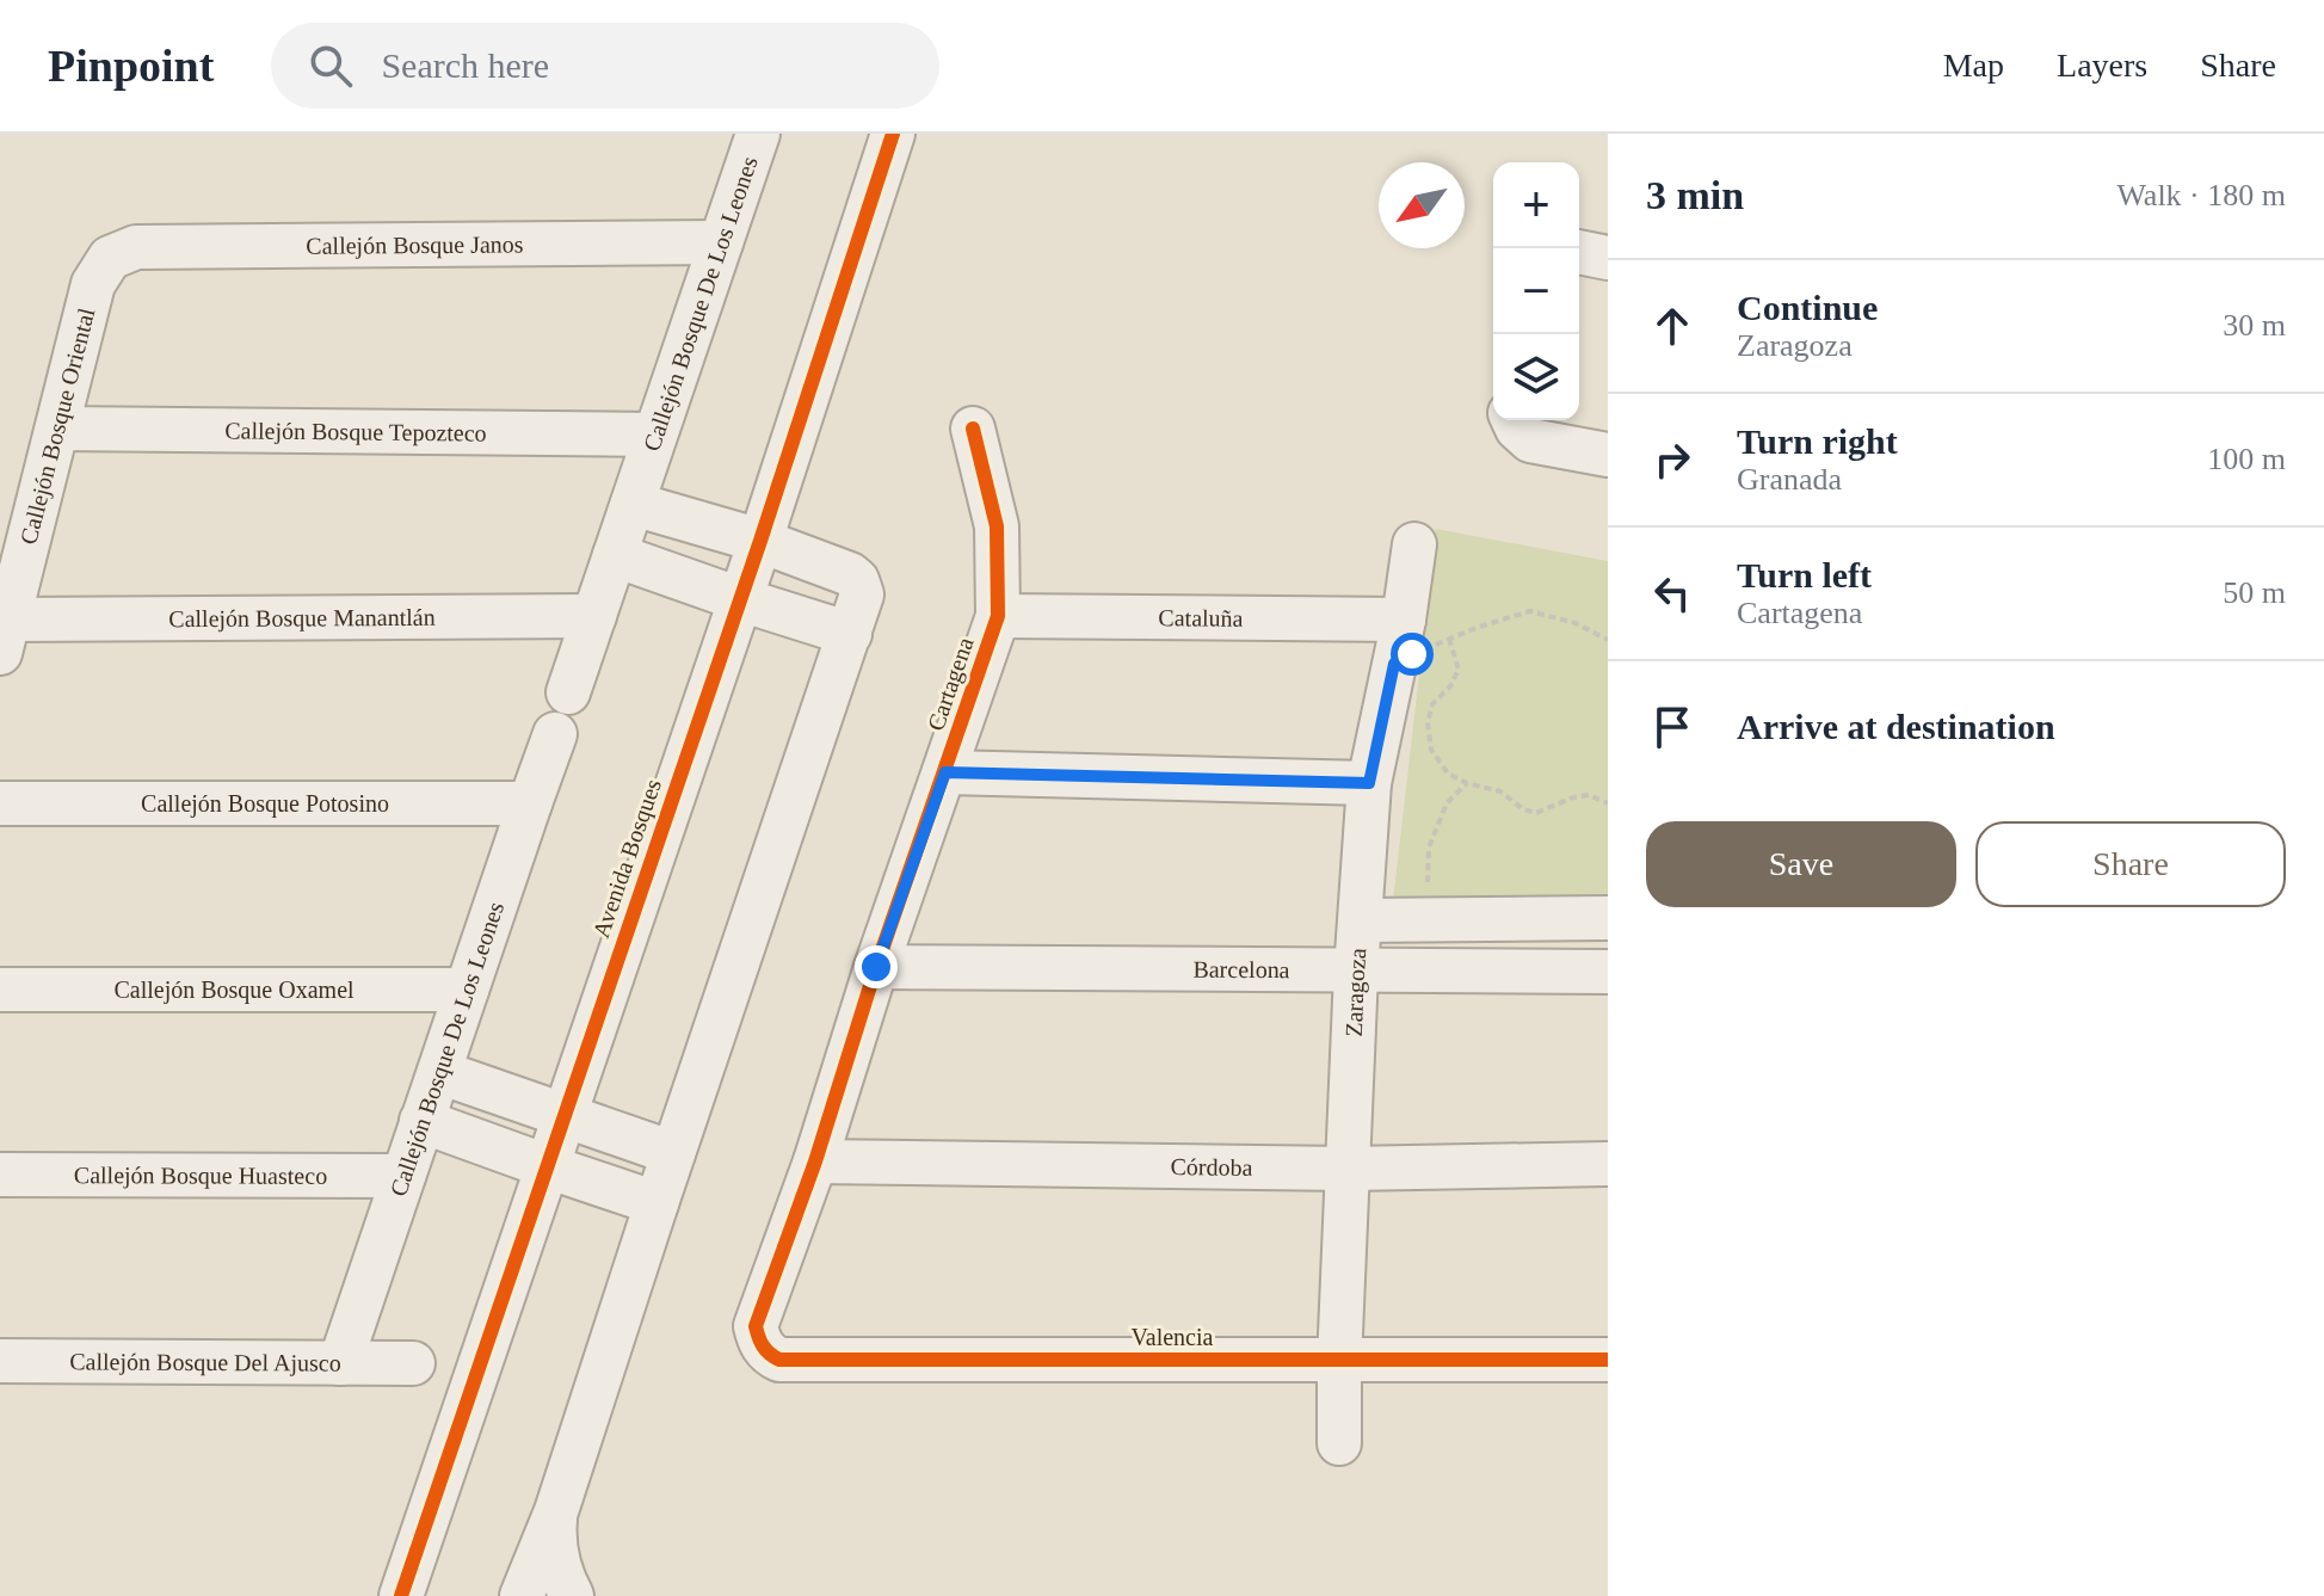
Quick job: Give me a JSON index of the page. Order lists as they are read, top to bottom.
{
  "streets": {
    "street": [
      "Callejón Bosque Janos",
      "Callejón Bosque De Los Leones",
      "Callejón Bosque Oriental",
      "Callejón Bosque Tepozteco",
      "Cataluña",
      "Callejón Bosque Manantlán",
      "Cartagena",
      "Callejón Bosque Potosino",
      "Avenida Bosques",
      "Barcelona",
      "Callejón Bosque Oxamel",
      "Zaragoza",
      "Córdoba",
      "Callejón Bosque Huasteco",
      "Valencia",
      "Callejón Bosque Del Ajusco"
    ]
  },
  "crossings": [
    ["Callejón Bosque Janos", "Callejón Bosque De Los Leones"],
    ["Callejón Bosque Janos", "Callejón Bosque Oriental"],
    ["Callejón Bosque De Los Leones", "Callejón Bosque Tepozteco"],
    ["Callejón Bosque De Los Leones", "Callejón Bosque Manantlán"],
    ["Callejón Bosque De Los Leones", "Callejón Bosque Potosino"],
    ["Callejón Bosque De Los Leones", "Callejón Bosque Oxamel"],
    ["Callejón Bosque De Los Leones", "Callejón Bosque Huasteco"],
    ["Callejón Bosque De Los Leones", "Callejón Bosque Del Ajusco"],
    ["Callejón Bosque Oriental", "Callejón Bosque Tepozteco"],
    ["Callejón Bosque Oriental", "Callejón Bosque Manantlán"],
    ["Cataluña", "Cartagena"],
    ["Cataluña", "Zaragoza"],
    ["Cartagena", "Barcelona"],
    ["Cartagena", "Córdoba"],
    ["Cartagena", "Valencia"],
    ["Barcelona", "Zaragoza"],
    ["Zaragoza", "Córdoba"],
    ["Zaragoza", "Valencia"]
  ],
  "north": "bottom left",
  "page": {
    "header": "Pinpoint",
    "search": "Search here",
    "nav": ["Map", "Layers", "Share"],
    "heading": ["3 min", "Walk · 180 m"],
    "map_buttons": ["+", "−"],
    "list": [
      ["Continue", "Zaragoza", "30 m"],
      ["Turn right", "Granada", "100 m"],
      ["Turn left", "Cartagena", "50 m"],
      "Arrive at destination"
    ],
    "buttons": ["Save", "Share"]
  }
}
